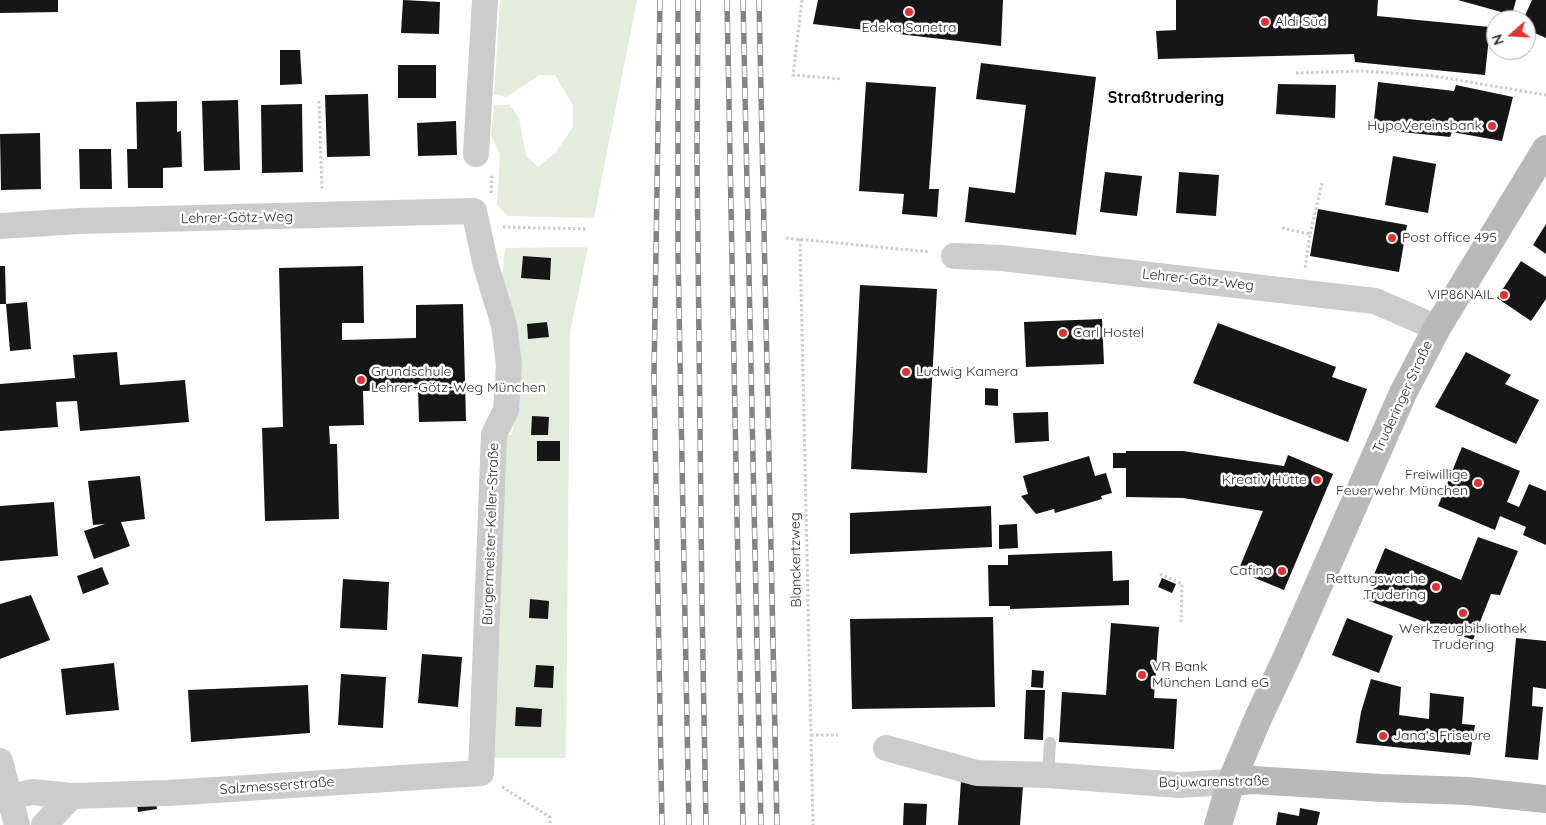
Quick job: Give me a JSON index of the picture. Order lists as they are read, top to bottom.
{
  "streets": {
    "street": [
      "Lehrer-Götz-Weg",
      "Truderinger Straße",
      "Bürgermeister-Keller-Straße",
      "Bajuwarenstraße",
      "Salzmesserstraße"
    ],
    "path": ["Blanckertzweg"]
  },
  "crossings": [
    ["Lehrer-Götz-Weg", "Truderinger Straße"],
    ["Lehrer-Götz-Weg", "Bürgermeister-Keller-Straße"],
    ["Truderinger Straße", "Bajuwarenstraße"],
    ["Bürgermeister-Keller-Straße", "Salzmesserstraße"]
  ],
  "districts": ["Straßtrudering"],
  "places": [
    "Edeka Sanetra",
    "Aldi Süd",
    "HypoVereinsbank",
    "Post office 495",
    "VIP86NAIL",
    "Carl Hostel",
    "Ludwig Kamera",
    "Grundschule Lehrer-Götz-Weg München",
    "Kreativ Hütte",
    "Freiwillige Feuerwehr München",
    "Cafino",
    "Rettungswache Trudering",
    "Werkzeugbibliothek Trudering",
    "VR Bank München Land eG",
    "Jana's Friseure"
  ],
  "north": "left"
}
